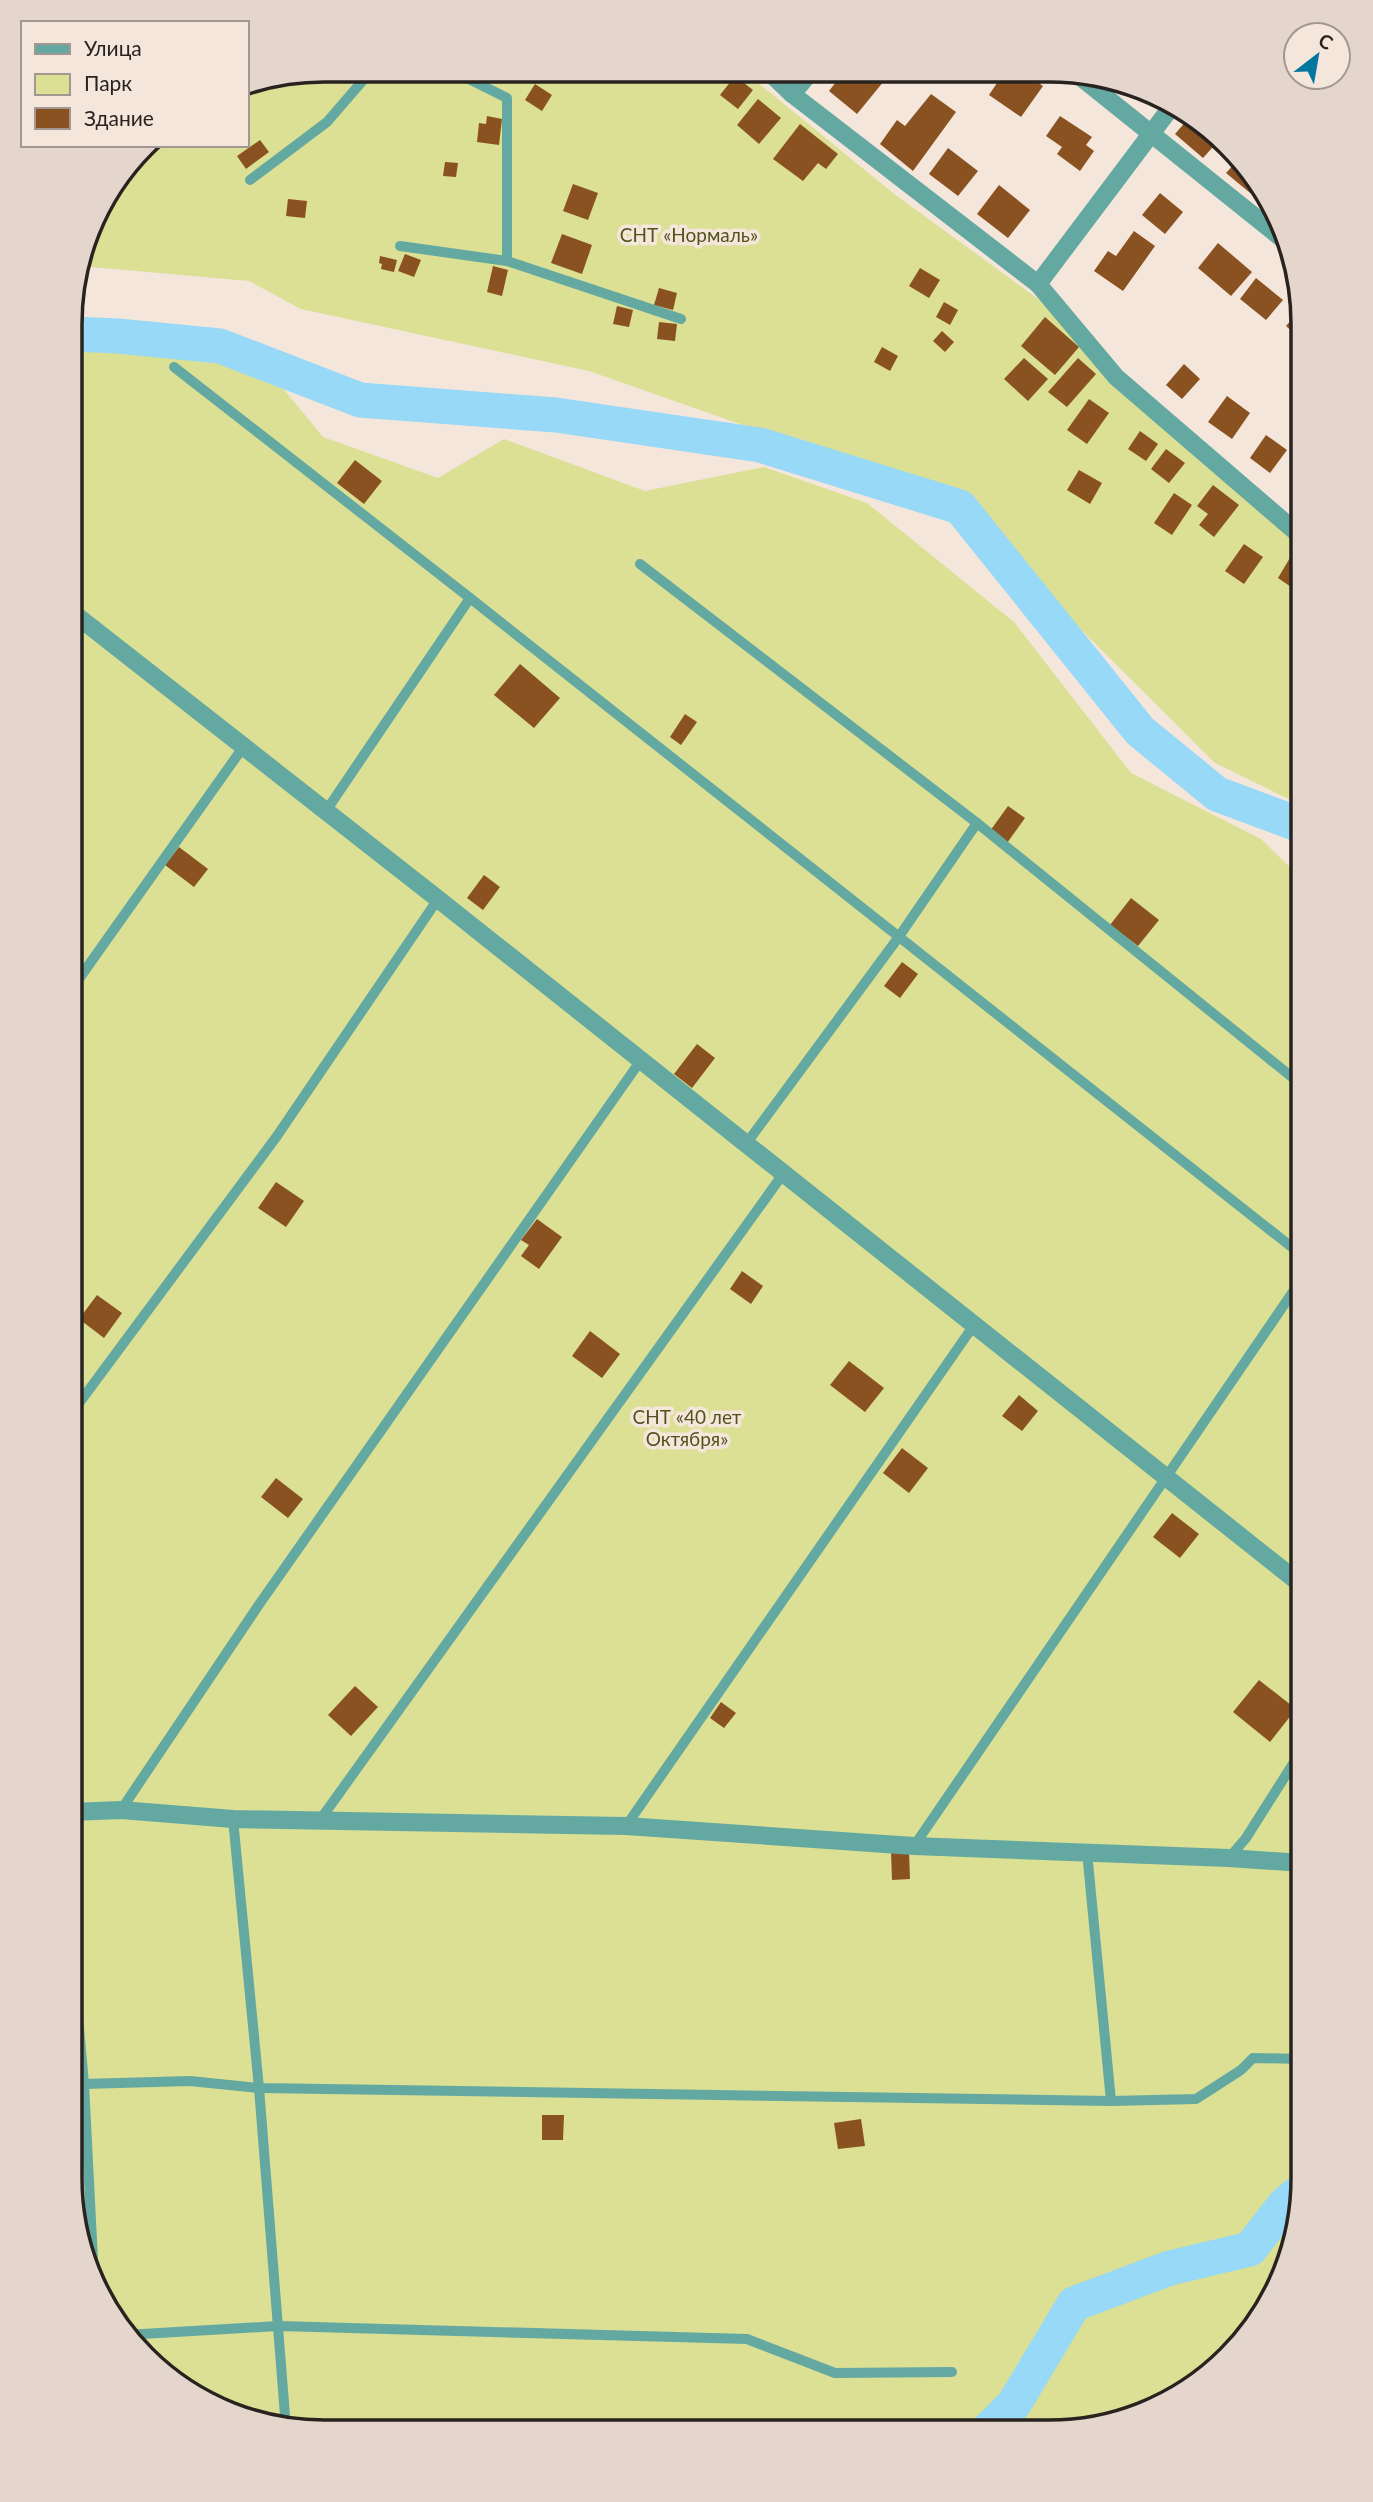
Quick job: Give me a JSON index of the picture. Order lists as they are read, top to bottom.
{
  "parks": ["СНТ «Нормаль»", "СНТ «40 лет Октября»"],
  "legend": ["Улица", "Парк", "Здание"],
  "north": "top right"
}
